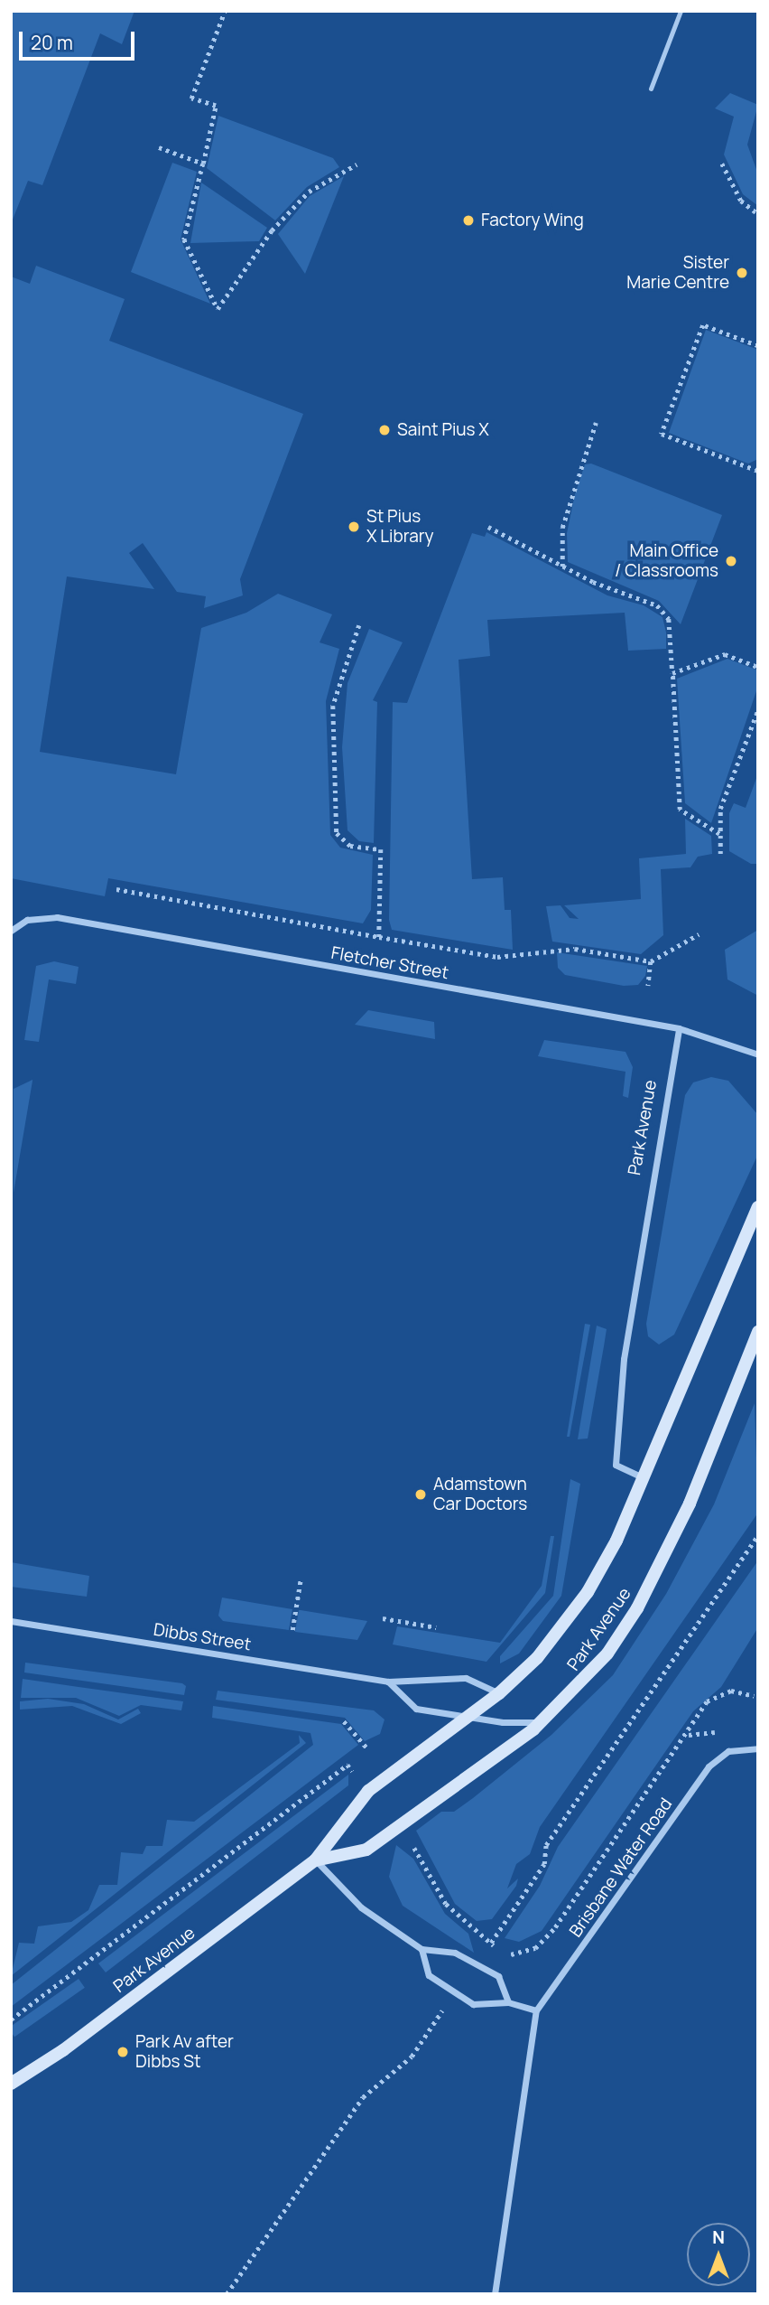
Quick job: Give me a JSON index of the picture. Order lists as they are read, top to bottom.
{
  "streets": {
    "main road": ["Park Avenue"],
    "street": ["Fletcher Street", "Dibbs Street", "Brisbane Water Road"]
  },
  "crossings": [
    ["Fletcher Street", "Park Avenue"],
    ["Park Avenue", "Dibbs Street"]
  ],
  "places": [
    "Factory Wing",
    "Sister Marie Centre",
    "Saint Pius X",
    "St Pius X Library",
    "Main Office / Classrooms",
    "Adamstown Car Doctors",
    "Park Av after Dibbs St"
  ],
  "scale_bar": "20 m",
  "north": "top"
}
